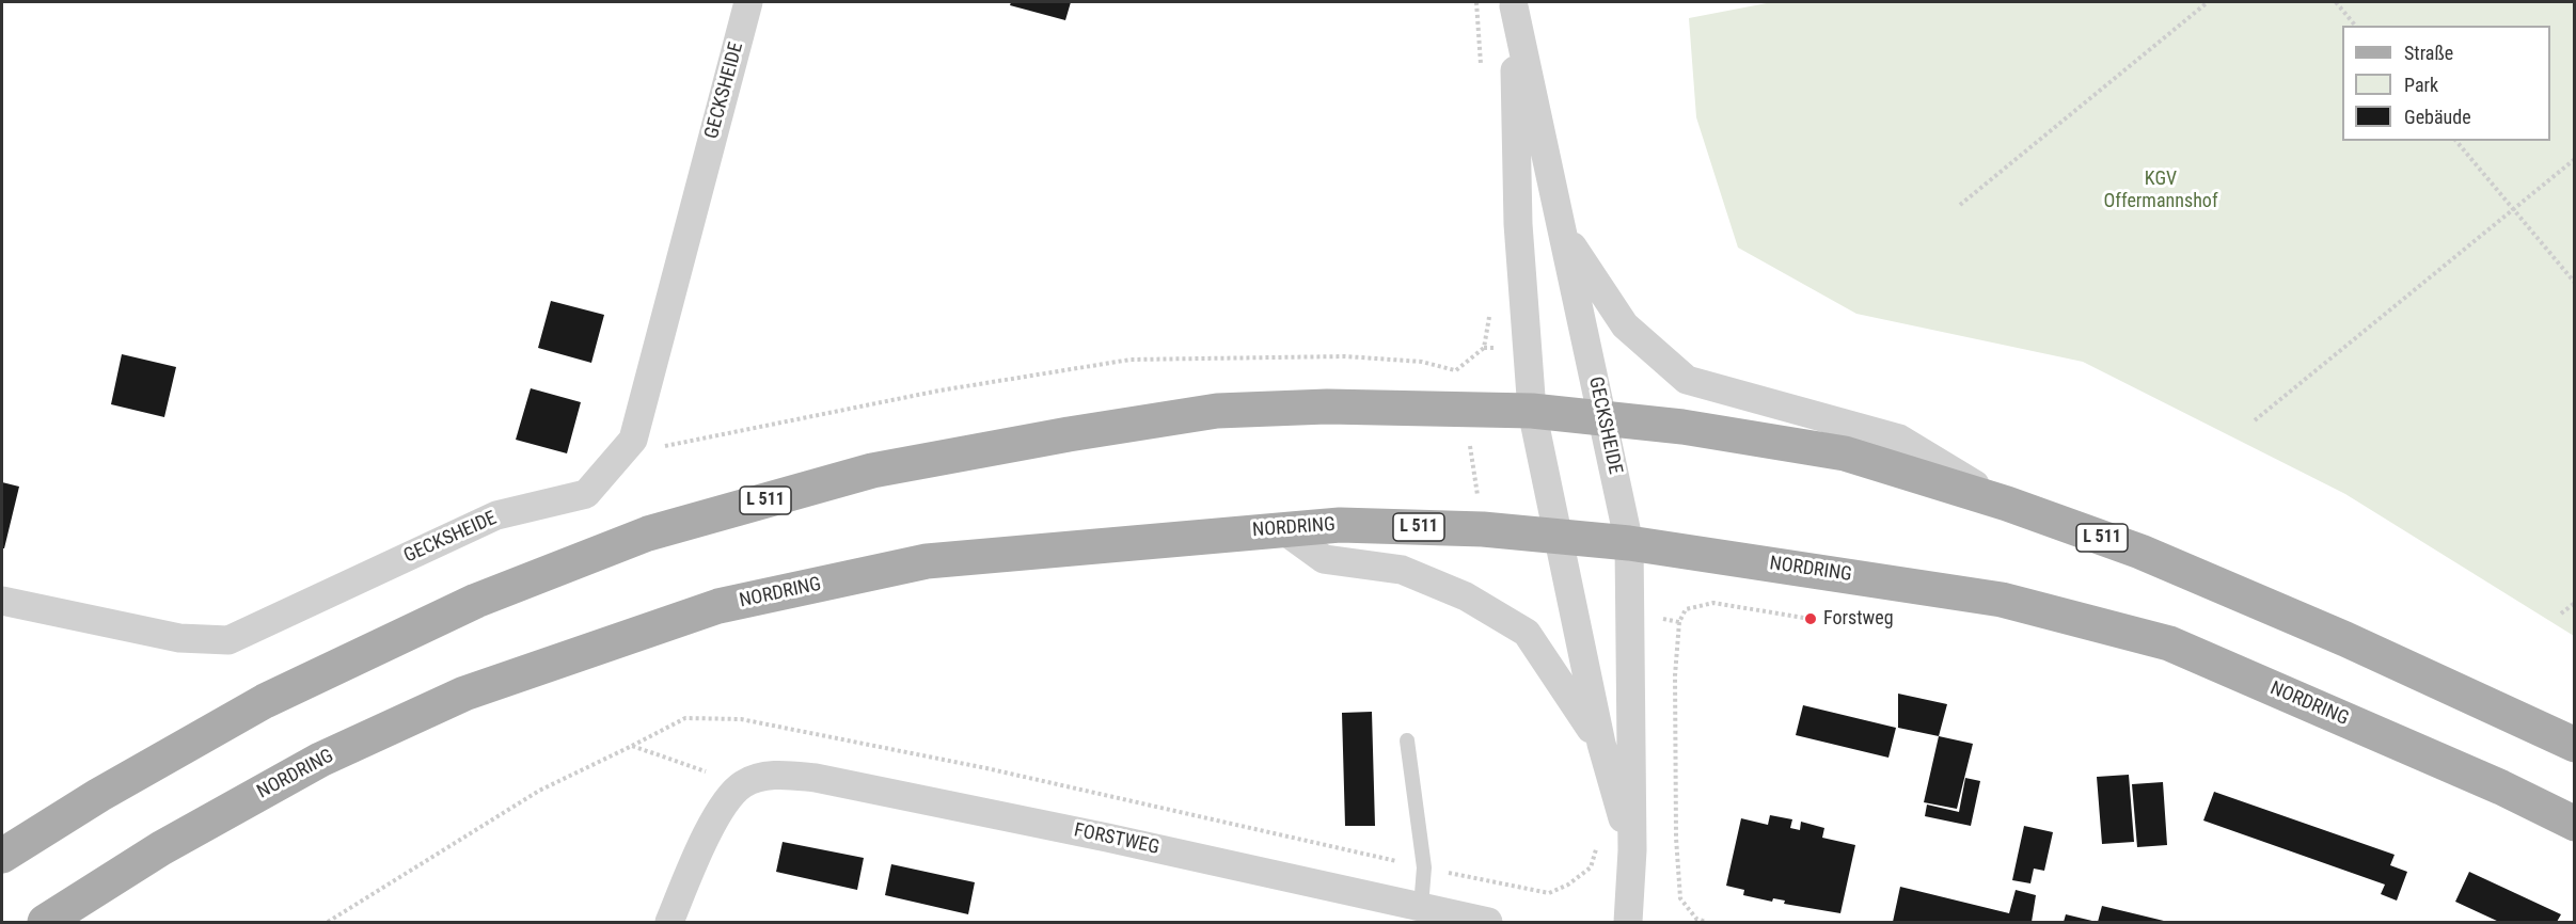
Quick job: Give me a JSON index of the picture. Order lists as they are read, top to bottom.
{
  "streets": {
    "main road": ["L 511", "NORDRING"],
    "street": ["GECKSHEIDE", "FORSTWEG"]
  },
  "crossings": [
    ["GECKSHEIDE", "L 511"],
    ["GECKSHEIDE", "NORDRING"]
  ],
  "parks": ["KGV Offermannshof"],
  "places": ["Forstweg"],
  "legend": ["Straße", "Park", "Gebäude"]
}
